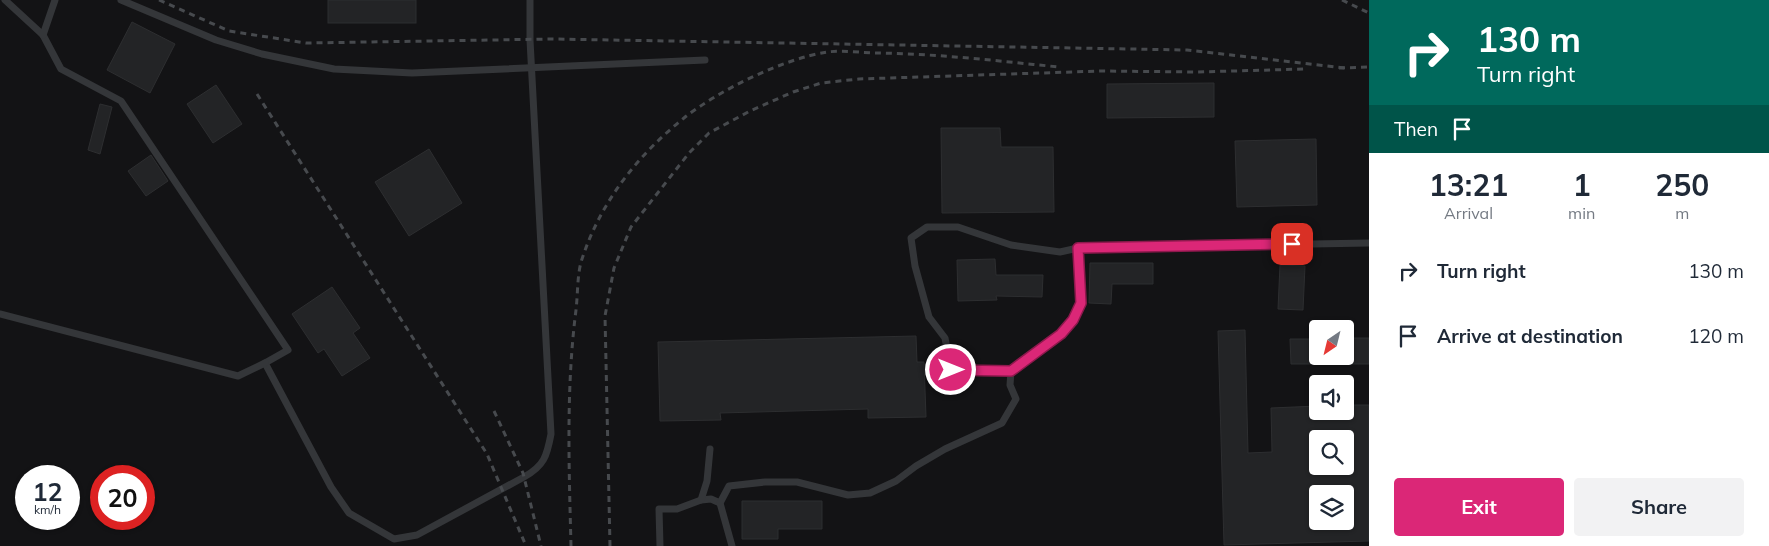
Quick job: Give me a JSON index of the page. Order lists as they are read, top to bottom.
{
  "north": "bottom left",
  "page": {
    "turn": ["130 m", "Turn right"],
    "then": "Then",
    "eta": [
      "13:21",
      "Arrival",
      "1",
      "min",
      "250",
      "m"
    ],
    "list": [
      {
        "name": "Turn right",
        "value": "130 m"
      },
      {
        "name": "Arrive at destination",
        "value": "120 m"
      }
    ],
    "speed": "12 km/h",
    "limit": "20",
    "buttons": ["Exit", "Share"]
  }
}
